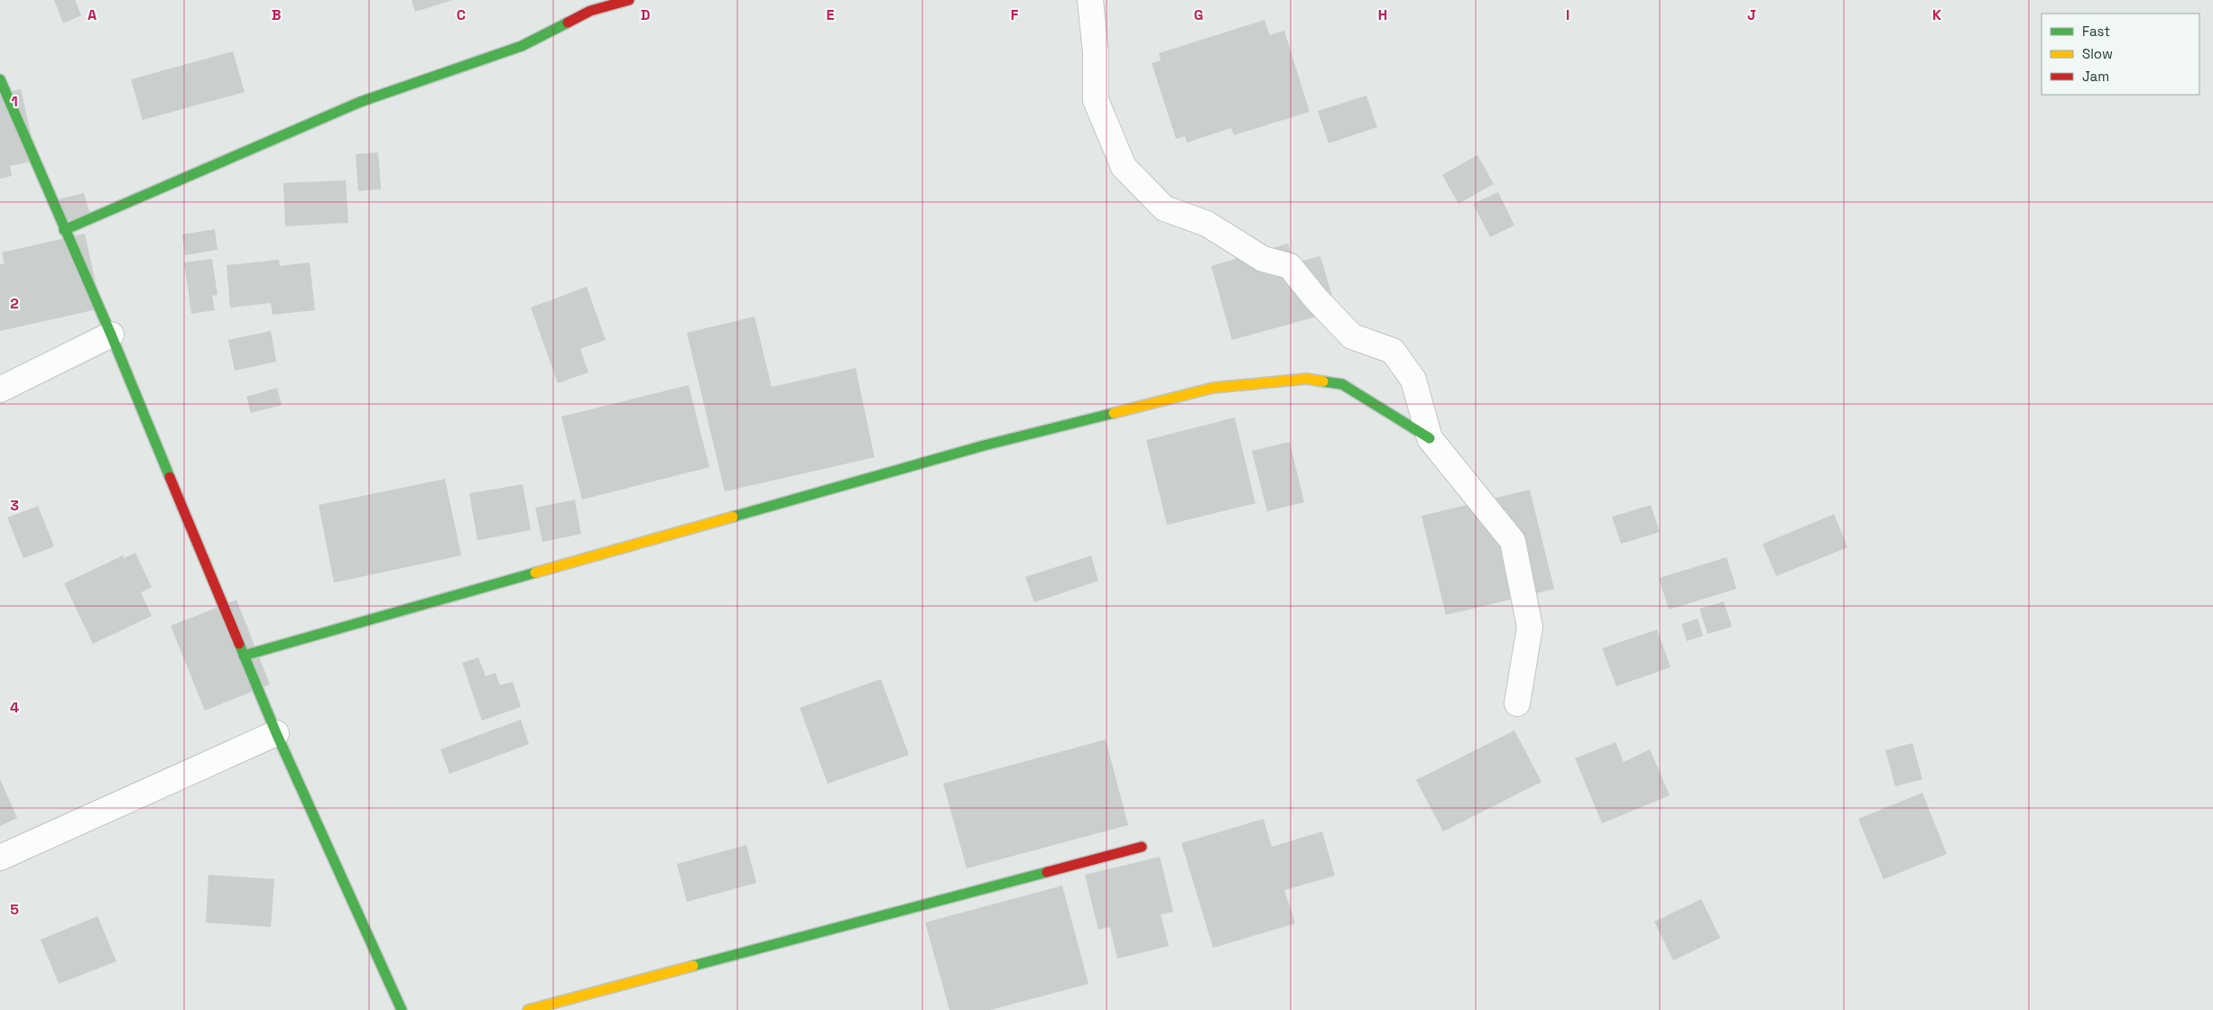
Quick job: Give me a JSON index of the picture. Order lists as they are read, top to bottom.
{
  "legend": ["Fast", "Slow", "Jam"],
  "grid": {
    "columns": [
      "A",
      "B",
      "C",
      "D",
      "E",
      "F",
      "G",
      "H",
      "I",
      "J",
      "K"
    ],
    "rows": [
      "1",
      "2",
      "3",
      "4",
      "5"
    ]
  }
}
